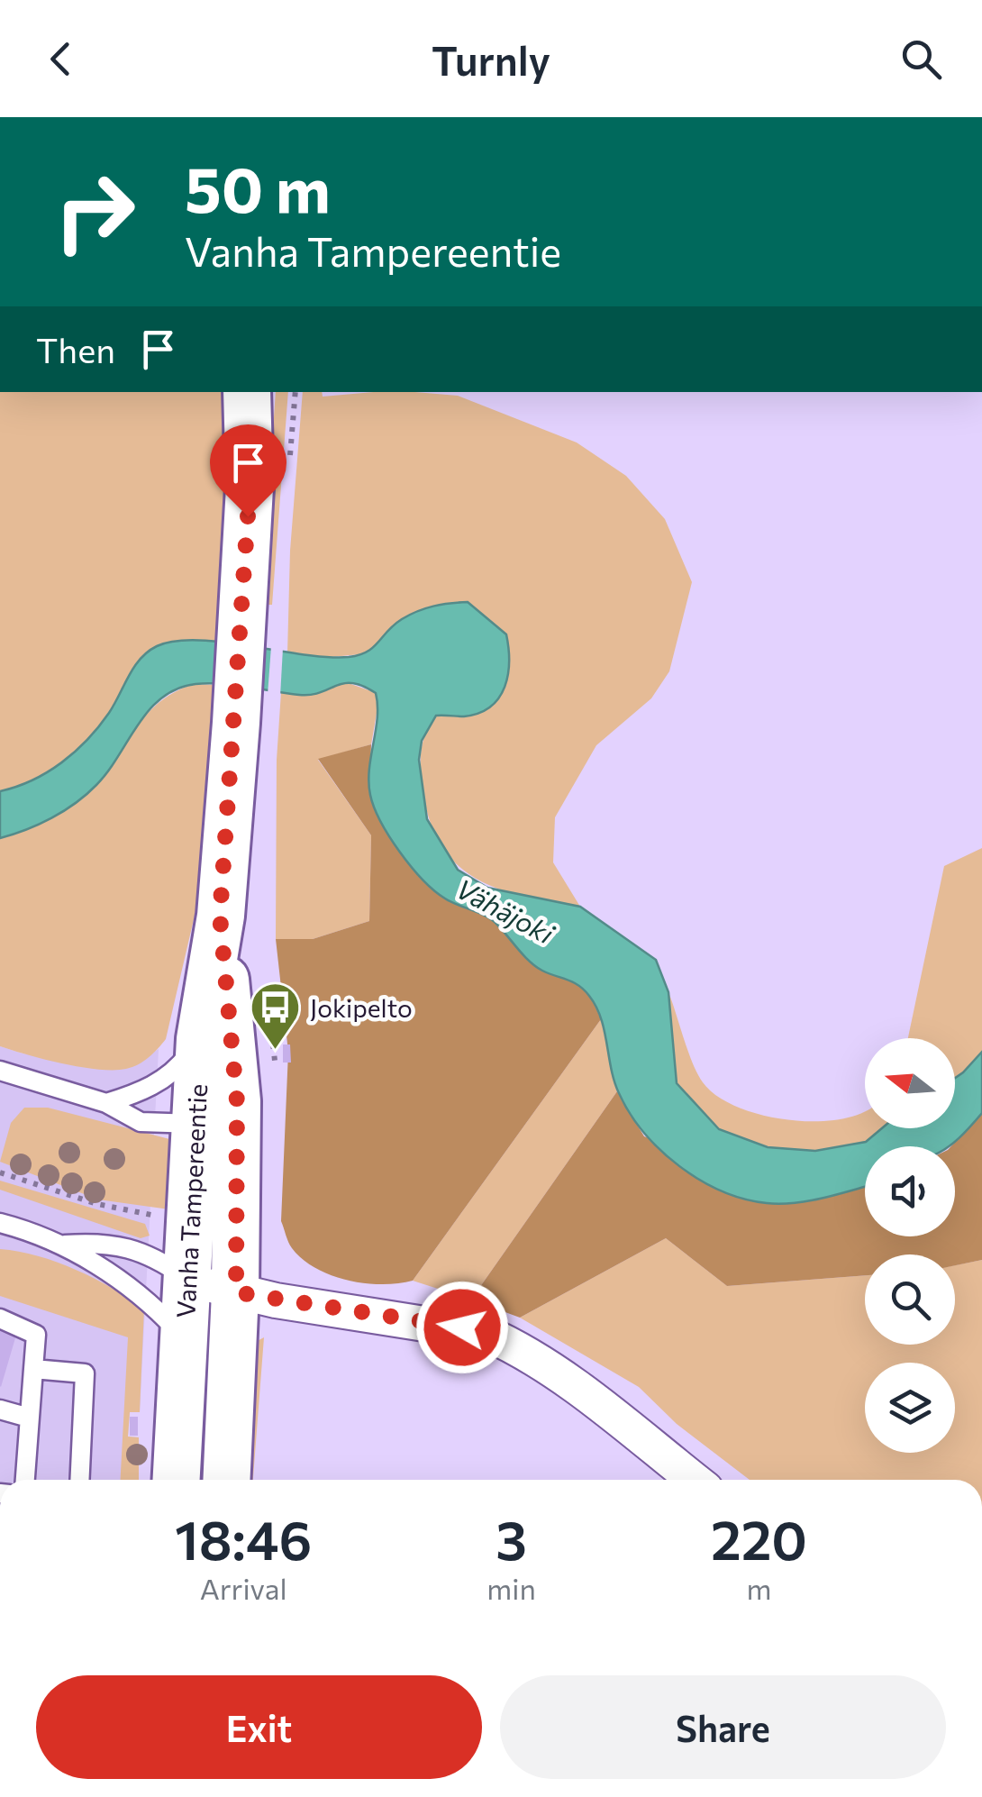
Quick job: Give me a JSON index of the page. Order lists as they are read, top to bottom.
{
  "streets": {
    "main road": ["Vanha Tampereentie"]
  },
  "water": ["Vähäjoki"],
  "places": {
    "bus stop": ["Jokipelto"]
  },
  "north": "left",
  "page": {
    "header": "Turnly",
    "turn": ["50 m", "Vanha Tampereentie"],
    "then": "Then",
    "eta": [
      "18:46",
      "Arrival",
      "3",
      "min",
      "220",
      "m"
    ],
    "buttons": ["Exit", "Share"]
  }
}
